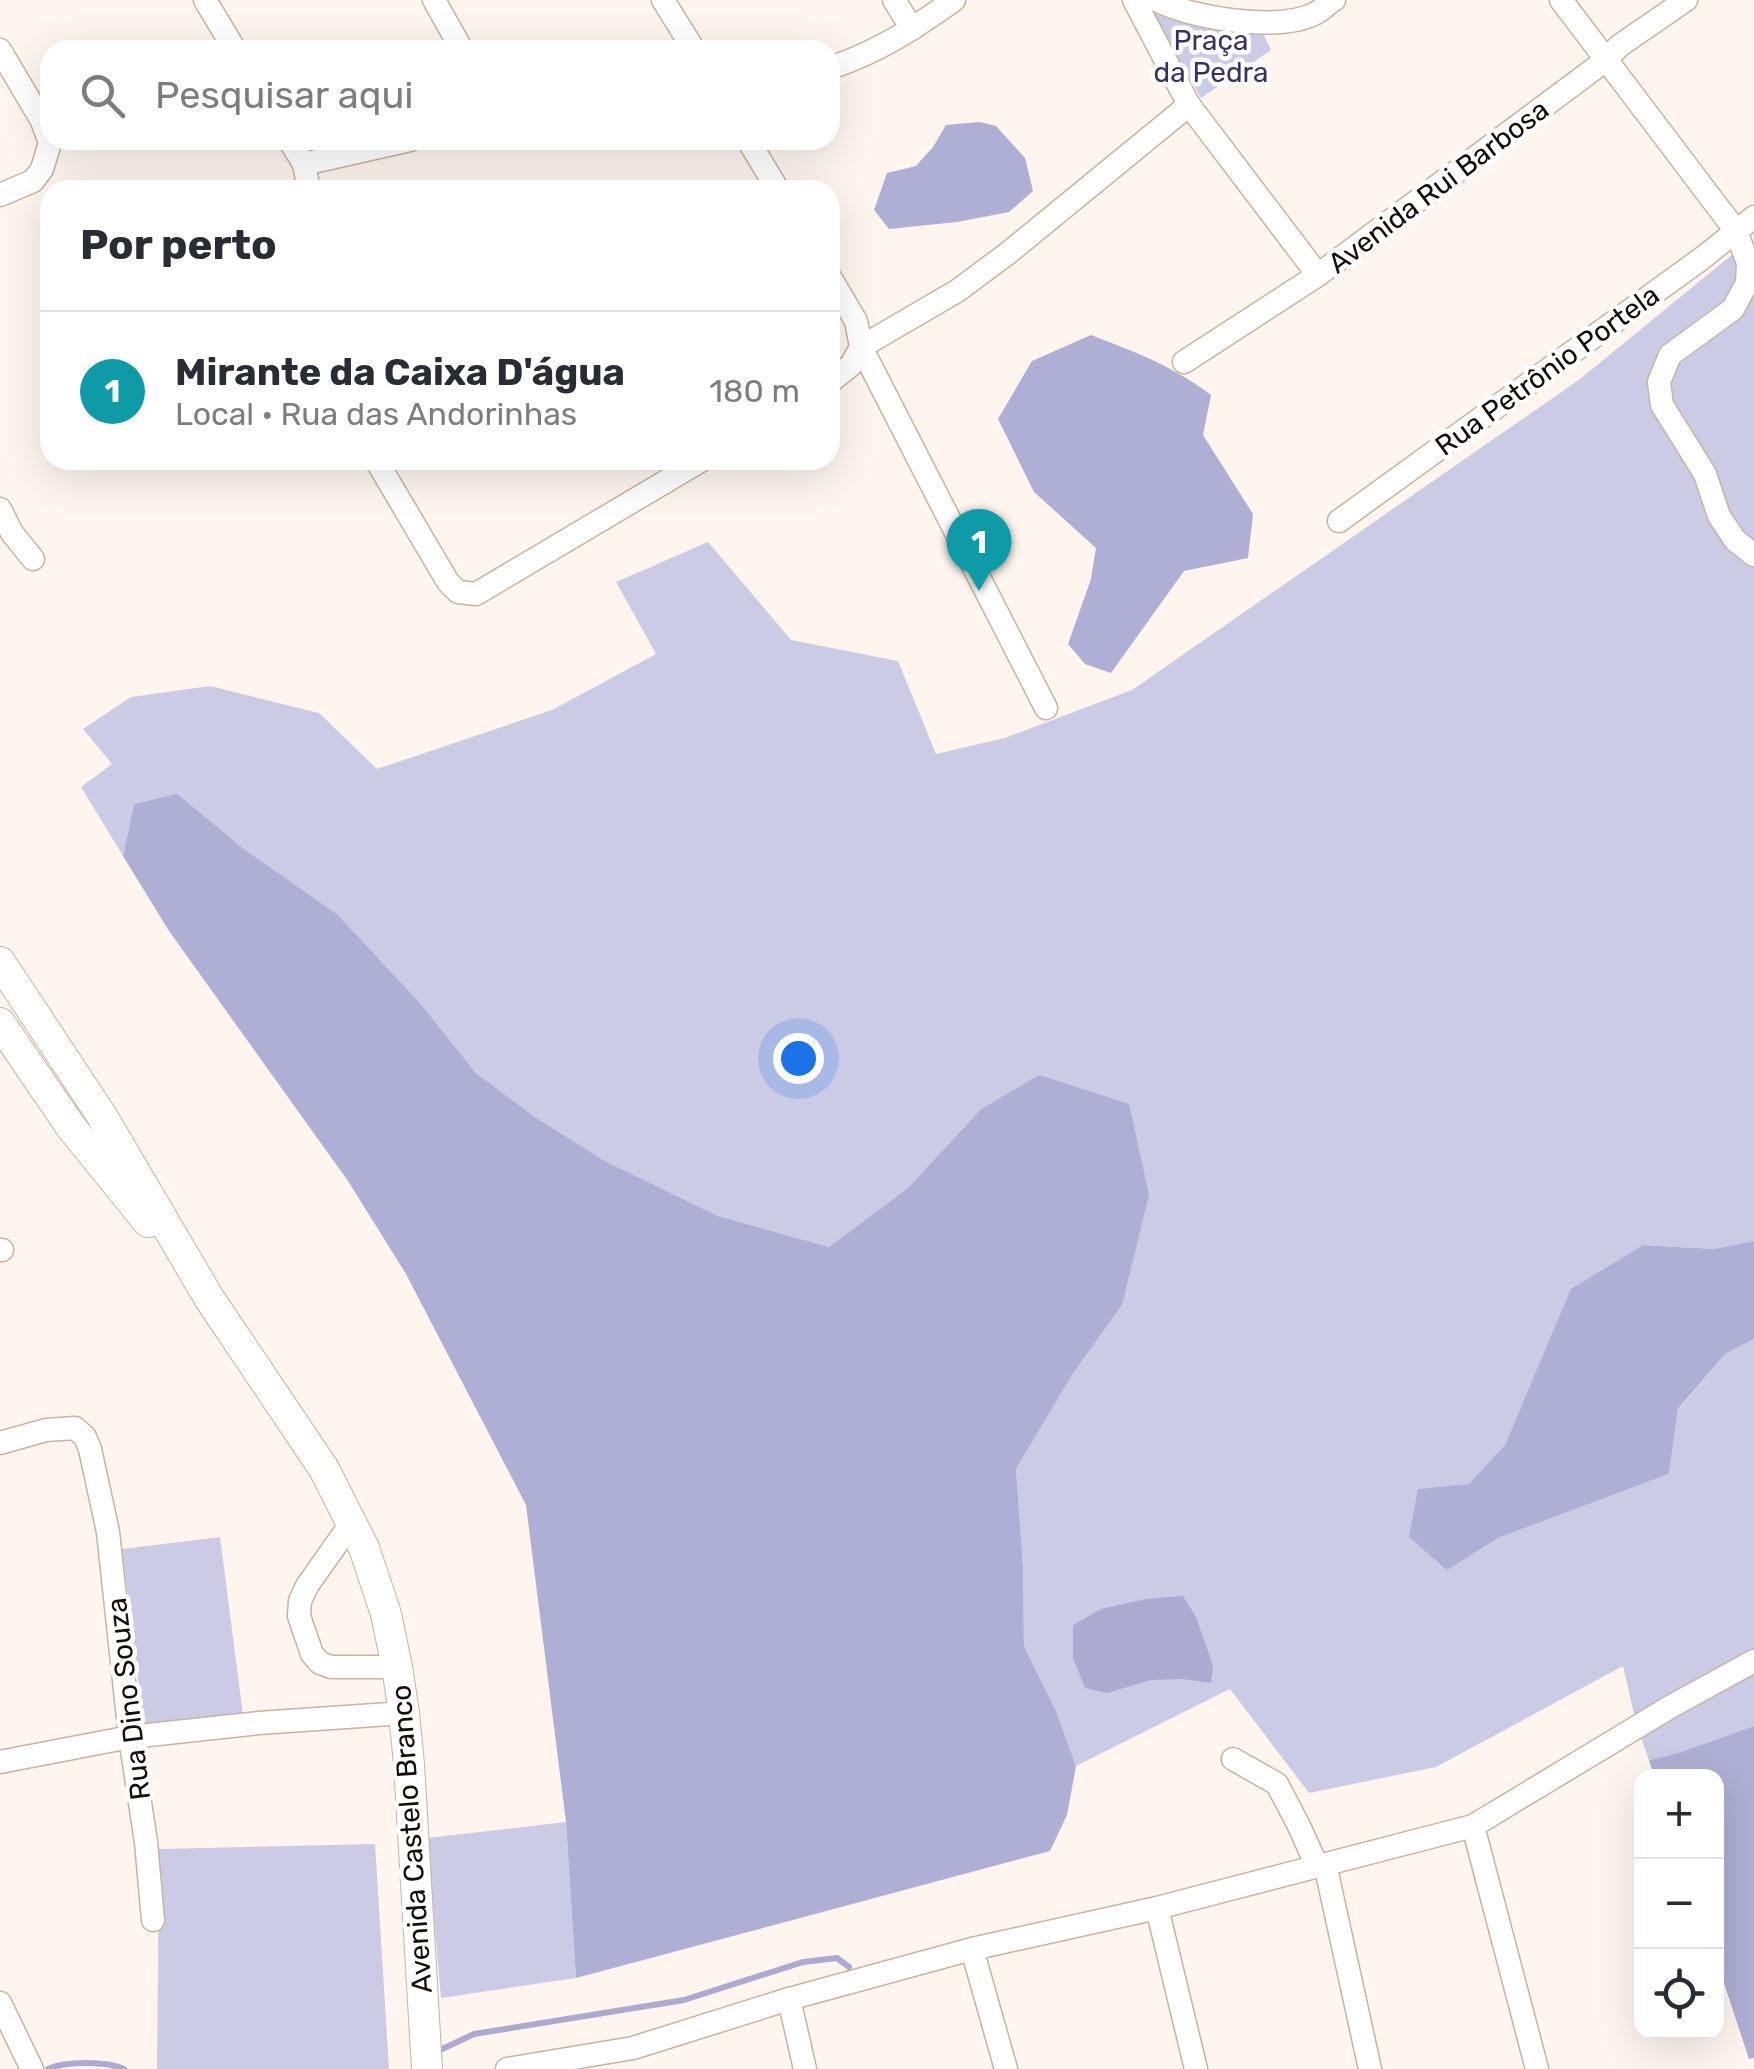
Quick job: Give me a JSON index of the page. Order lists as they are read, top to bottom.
{
  "streets": {
    "main road": ["Avenida Castelo Branco"],
    "street": ["Avenida Rui Barbosa", "Rua Petrônio Portela", "Rua Dino Souza"]
  },
  "parks": ["Praça da Pedra"],
  "page": {
    "search": "Pesquisar aqui",
    "heading": "Por perto",
    "list": [
      {
        "mark": "1",
        "name": "Mirante da Caixa D'água",
        "note": "Local · Rua das Andorinhas",
        "value": "180 m"
      }
    ],
    "pins": "1",
    "map_buttons": ["+", "−"]
  }
}
